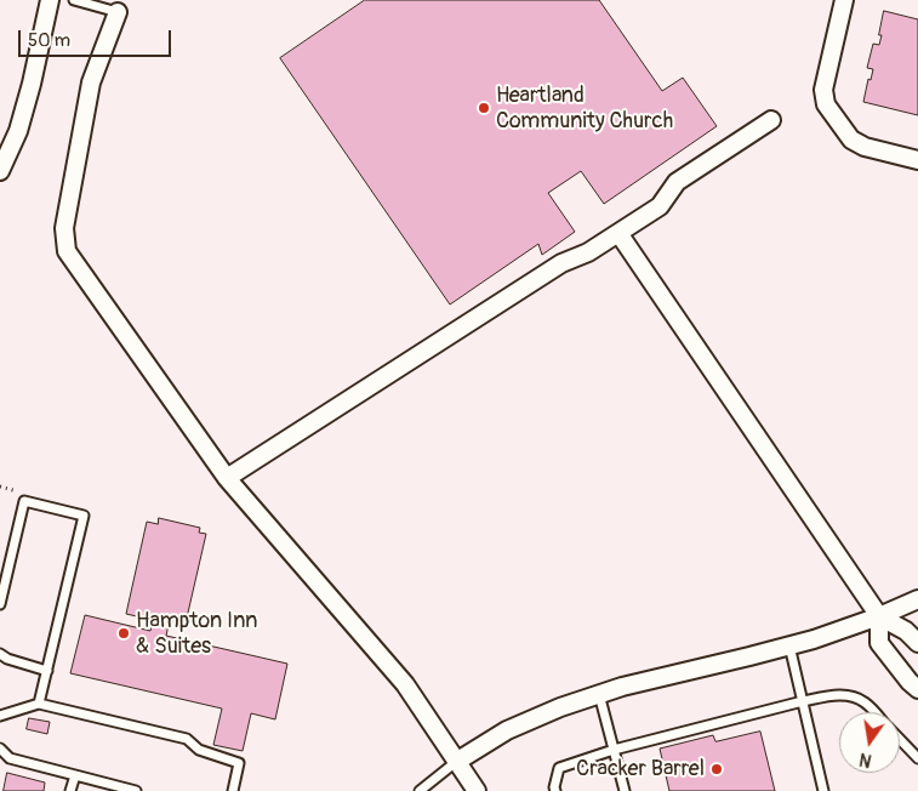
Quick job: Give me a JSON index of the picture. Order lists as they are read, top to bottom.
{
  "places": ["Heartland Community Church", "Hampton Inn & Suites", "Cracker Barrel"],
  "scale_bar": "50 m",
  "north": "bottom"
}
